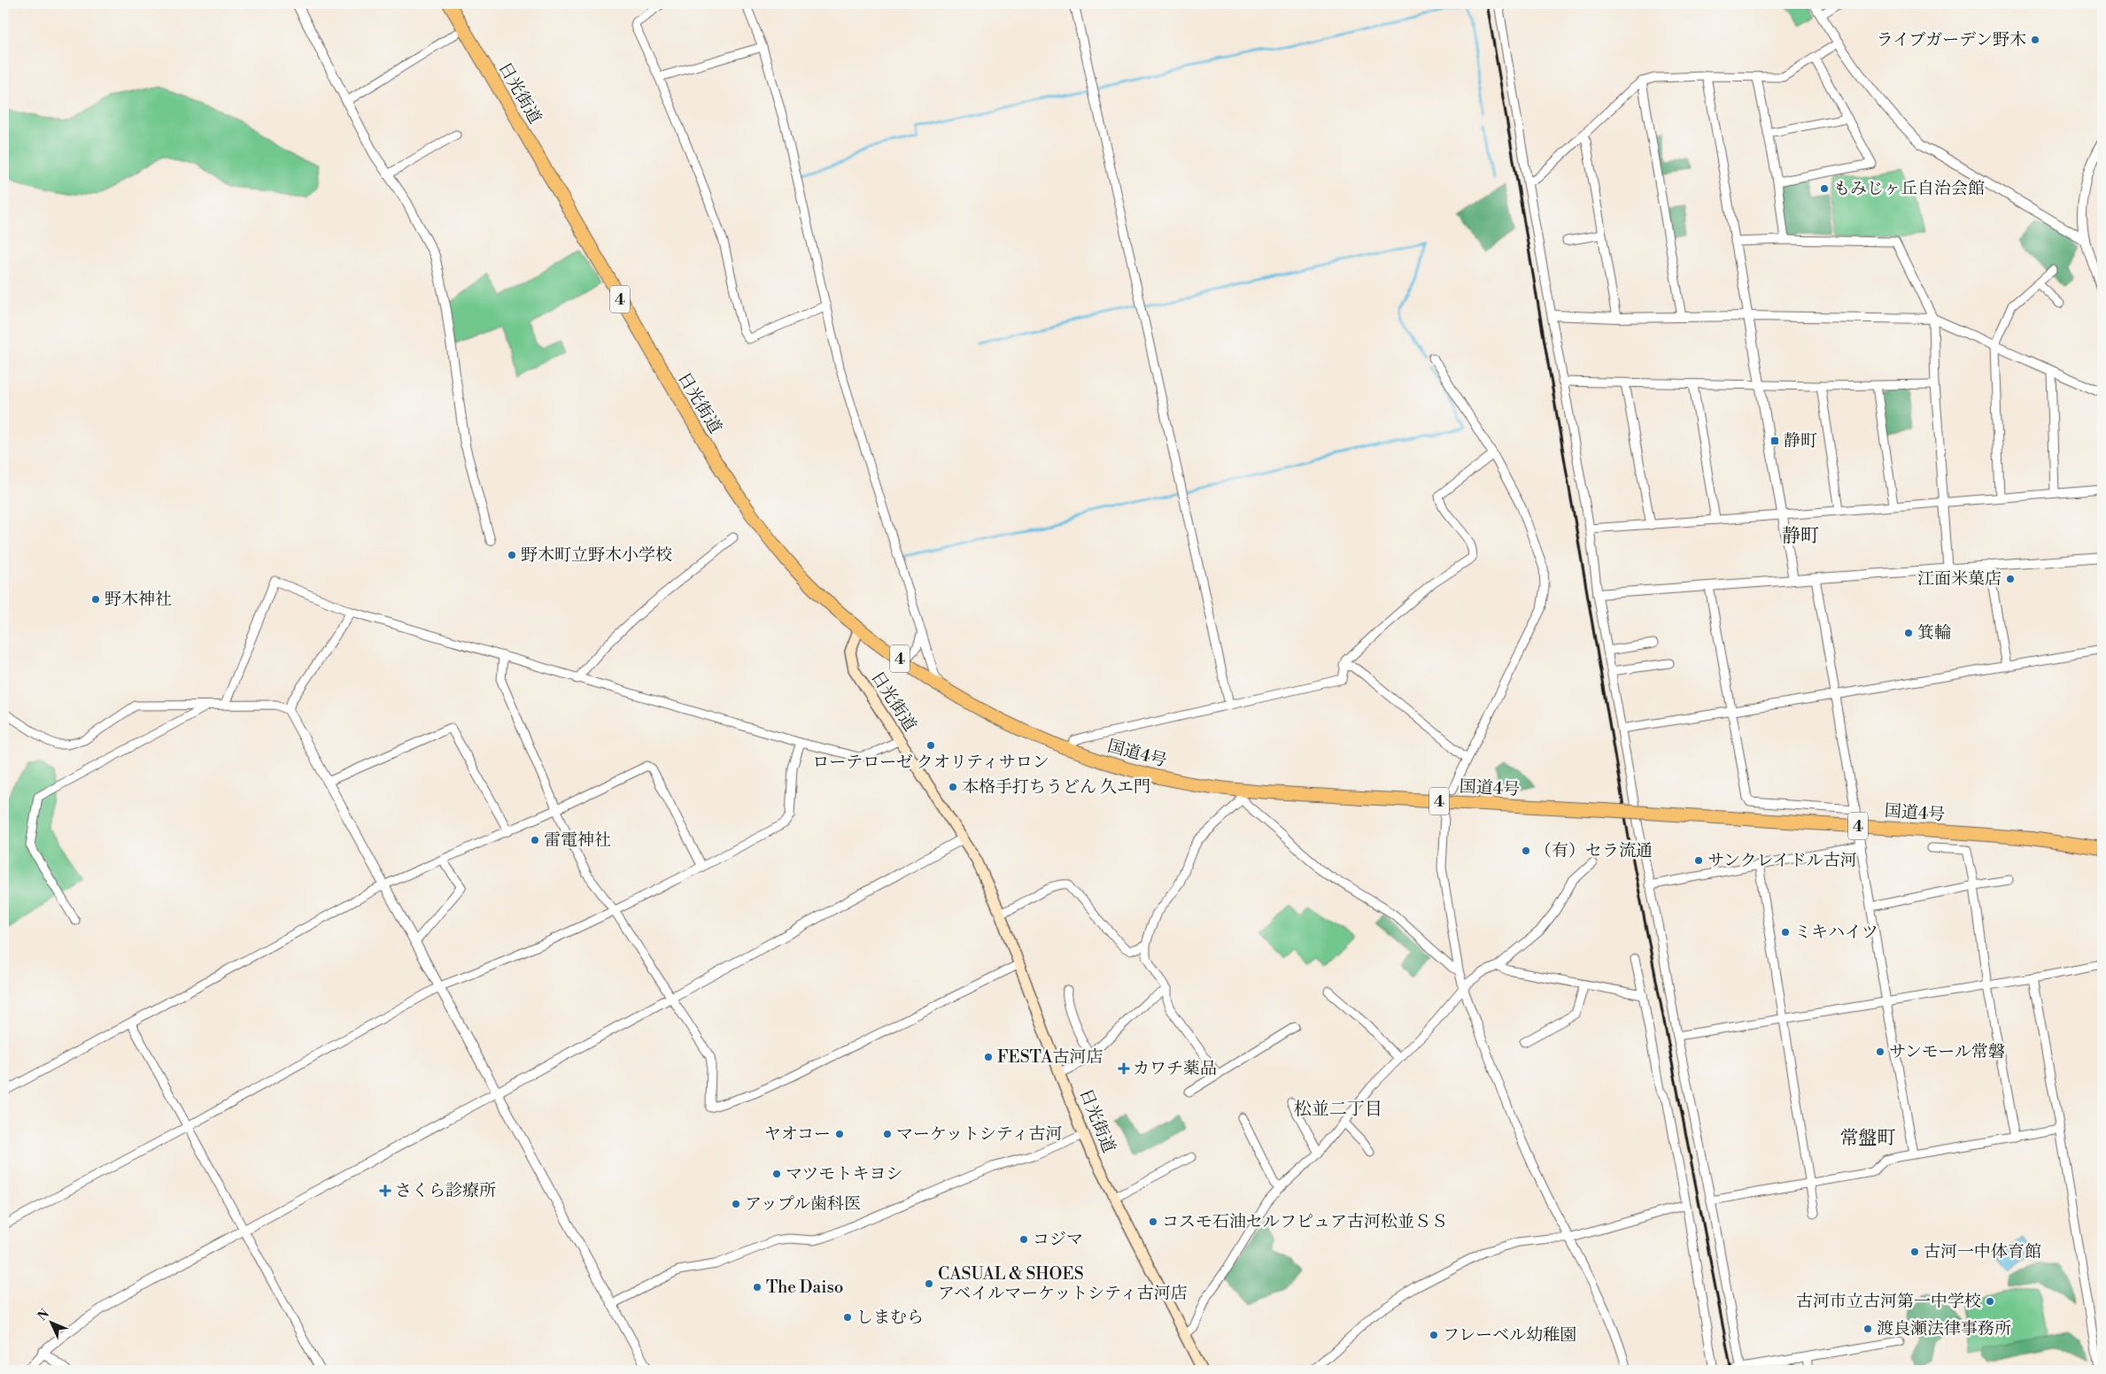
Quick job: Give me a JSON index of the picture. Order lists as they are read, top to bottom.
{
  "streets": {
    "highway": ["日光街道", "4", "国道4号"]
  },
  "crossings": [
    ["日光街道", "国道4号"]
  ],
  "districts": ["静町", "松並二丁目", "常盤町"],
  "places": {
    "other": [
      "ライブガーデン野木",
      "もみじヶ丘自治会館",
      "野木町立野木小学校",
      "江面米菓店",
      "野木神社",
      "箕輪",
      "ローテローゼ クオリティサロン",
      "本格手打ちうどん 久エ門",
      "雷電神社",
      "（有）セラ流通",
      "サンクレイドル古河",
      "ミキハイツ",
      "サンモール常磐",
      "FESTA古河店",
      "ヤオコー",
      "マーケットシティ古河",
      "マツモトキヨシ",
      "アップル歯科医",
      "コスモ石油セルフピュア古河松並ＳＳ",
      "コジマ",
      "古河一中体育館",
      "CASUAL & SHOES アベイルマーケットシティ古河店",
      "The Daiso",
      "古河市立古河第一中学校",
      "しまむら",
      "渡良瀬法律事務所",
      "フレーベル幼稚園"
    ],
    "transit": ["静町"],
    "health": ["カワチ薬品", "さくら診療所"]
  },
  "north": "top left"
}
